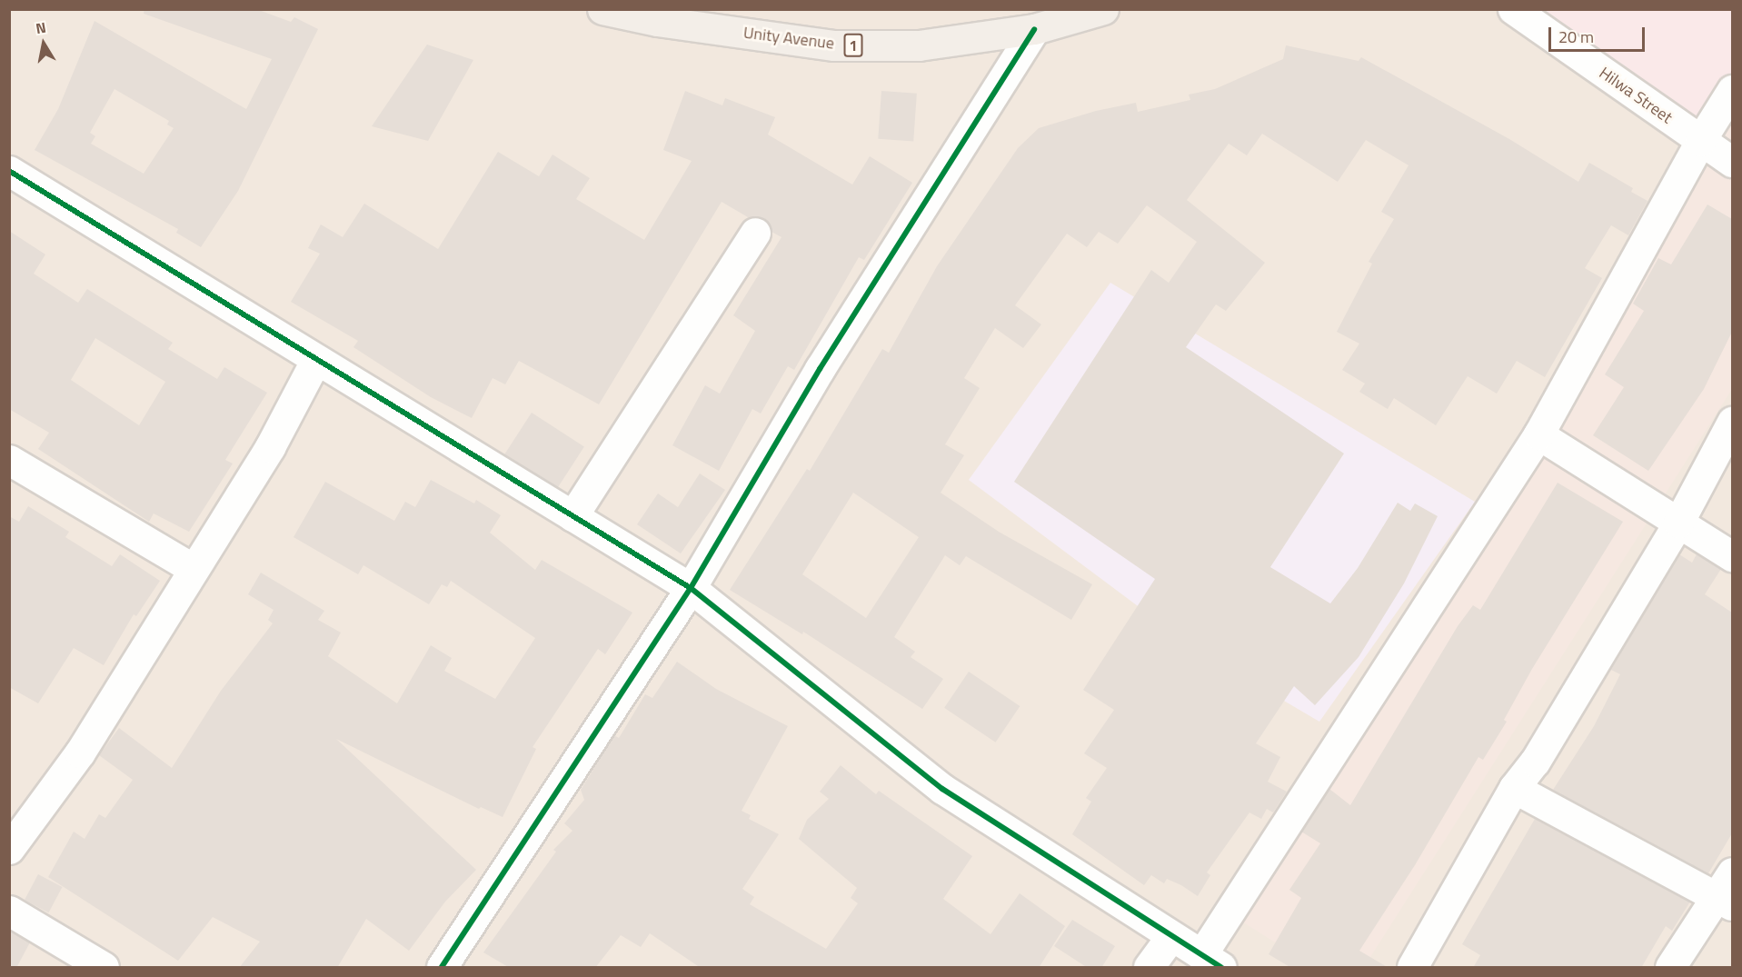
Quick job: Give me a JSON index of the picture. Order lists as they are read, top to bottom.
{
  "streets": {
    "main road": ["Unity Avenue", "1"],
    "street": ["Hilwa Street"]
  },
  "scale_bar": "20 m",
  "north": "top"
}
